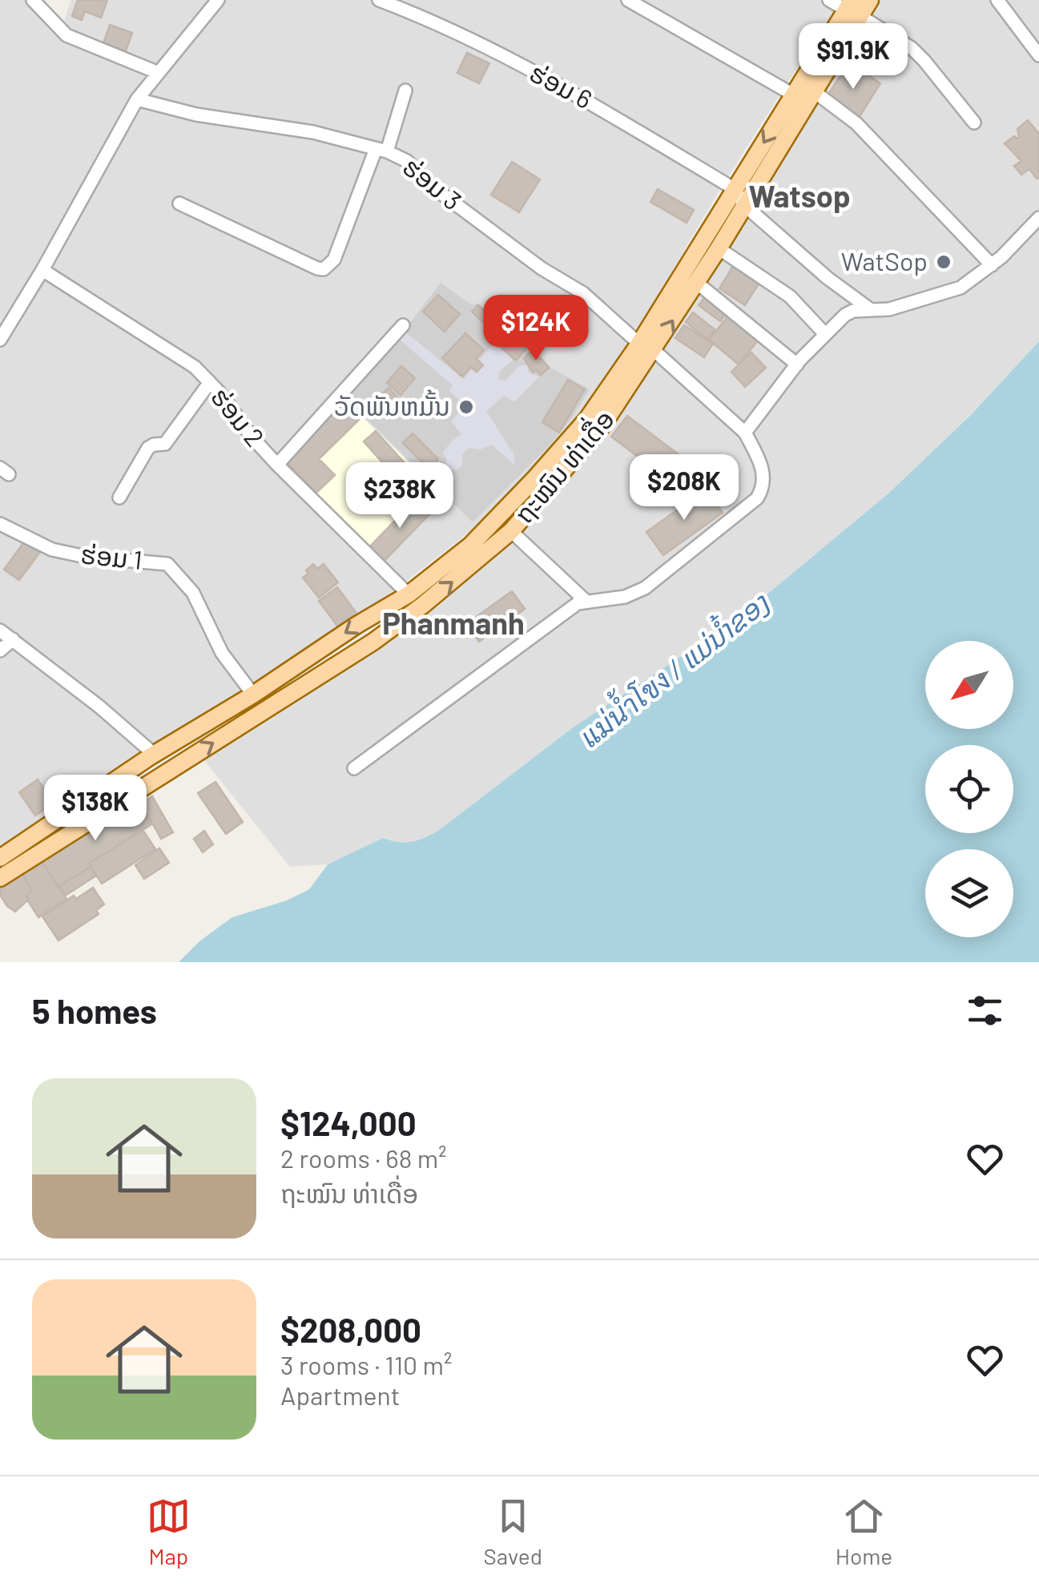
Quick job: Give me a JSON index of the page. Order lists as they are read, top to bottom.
{
  "streets": {
    "main road": ["ຖະໝົນ ທ່າເດື່ອ"],
    "street": [
      "ຮ່ອມ 6",
      "ຮ່ອມ 3",
      "ຮ່ອມ 2",
      "ຮ່ອມ 1"
    ]
  },
  "crossings": [
    ["ຮ່ອມ 6", "ຖະໝົນ ທ່າເດື່ອ"],
    ["ຮ່ອມ 3", "ຖະໝົນ ທ່າເດື່ອ"],
    ["ຮ່ອມ 2", "ຖະໝົນ ທ່າເດື່ອ"],
    ["ຖະໝົນ ທ່າເດື່ອ", "ຮ່ອມ 1"]
  ],
  "districts": ["Watsop", "Phanmanh"],
  "water": ["แม่น้ำโขง / ແມ່ນ້ຳຂອງ"],
  "places": ["WatSop", "ວັດພັນຫມັ້ນ"],
  "north": "bottom left",
  "page": {
    "price": [
      "$91.9K",
      "$124K",
      "$208K",
      "$238K",
      "$138K"
    ],
    "heading": "5 homes",
    "list": [
      {
        "name": "$124,000",
        "note": "2 rooms · 68 m² · ຖະໝົນ ທ່າເດື່ອ"
      },
      {
        "name": "$208,000",
        "note": "3 rooms · 110 m² · Apartment"
      }
    ],
    "tabs": ["Map", "Saved", "Home"]
  }
}
